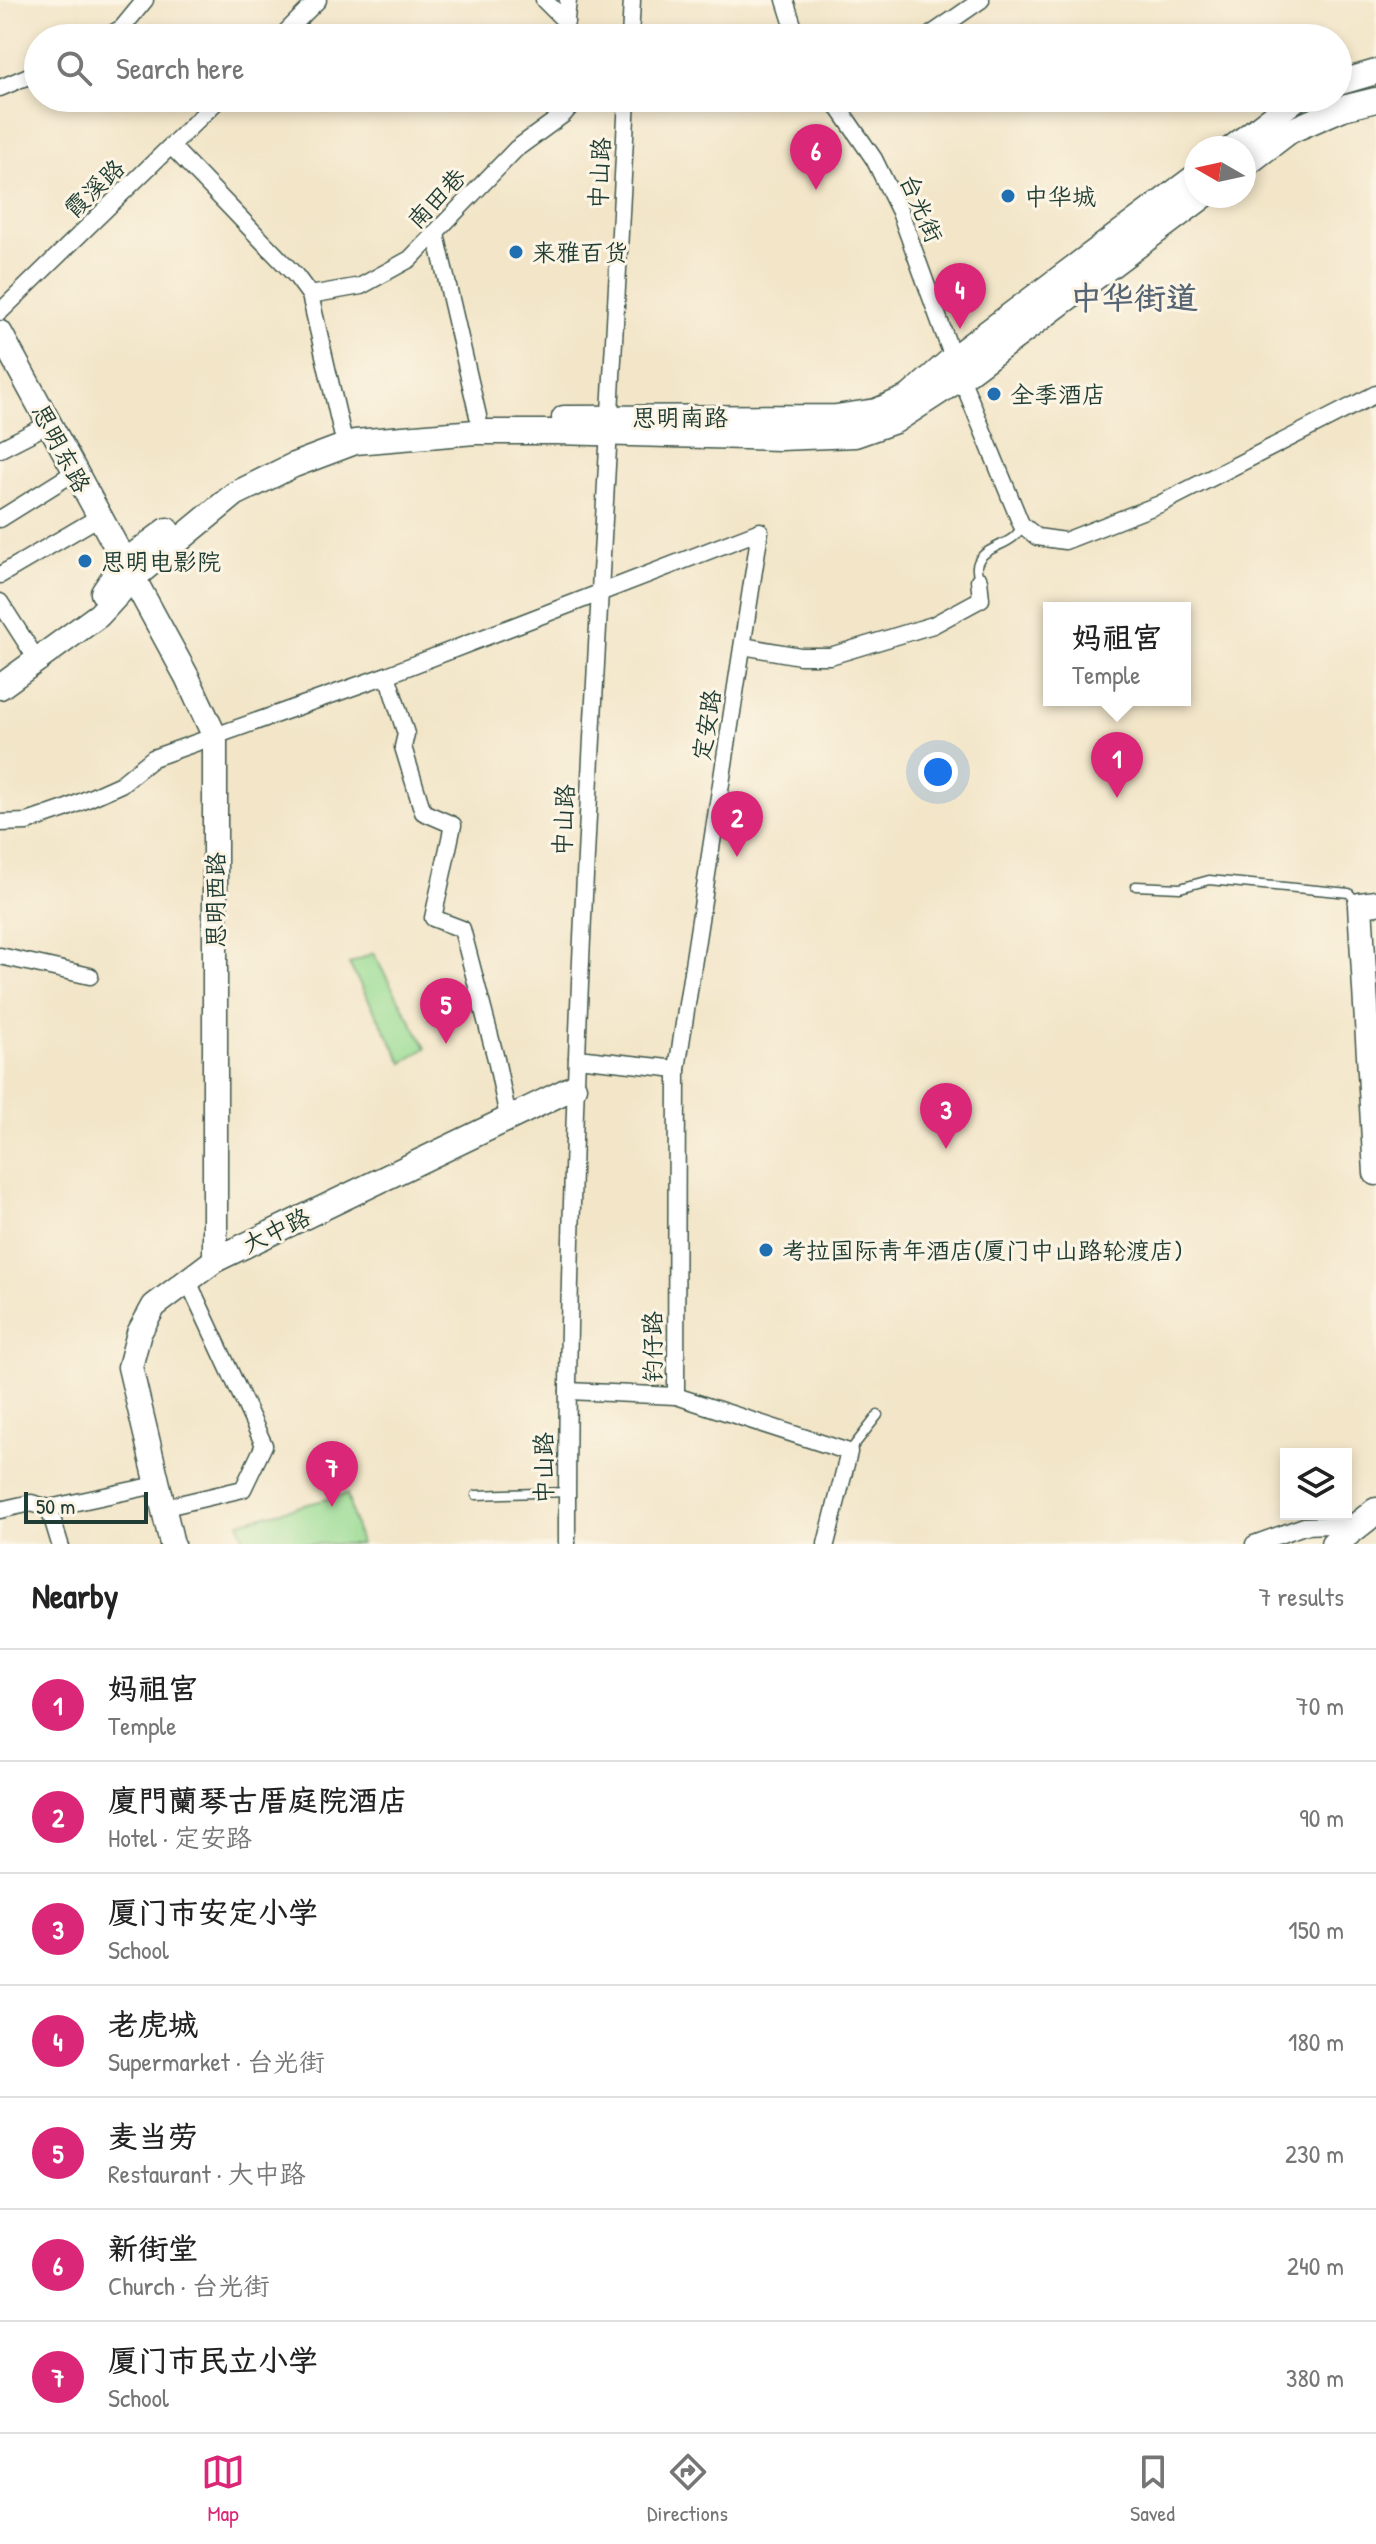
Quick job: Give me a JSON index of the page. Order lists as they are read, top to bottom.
{
  "streets": {
    "main road": [
      "思明南路",
      "思明东路",
      "思明西路",
      "大中路"
    ],
    "street": [
      "中山路",
      "霞溪路",
      "南田巷",
      "台光街",
      "定安路",
      "钓仔路"
    ]
  },
  "crossings": [
    ["中山路", "思明南路"],
    ["中山路", "定安路"],
    ["中山路", "大中路"],
    ["台光街", "思明南路"],
    ["思明南路", "思明东路"],
    ["思明南路", "思明西路"],
    ["思明东路", "思明西路"],
    ["定安路", "钓仔路"],
    ["思明西路", "大中路"]
  ],
  "districts": ["中华街道"],
  "places": [
    "中华城",
    "来雅百货",
    "全季酒店",
    "思明电影院",
    "考拉国际青年酒店(厦门中山路轮渡店)"
  ],
  "scale_bar": "50 m",
  "north": "left",
  "page": {
    "search": "Search here",
    "pins": [
      "6",
      "4",
      "1",
      "2",
      "5",
      "3",
      "7"
    ],
    "popup": ["妈祖宫", "Temple"],
    "scale": "50 m",
    "heading": ["Nearby", "7 results"],
    "list": [
      {
        "mark": "1",
        "name": "妈祖宫",
        "note": "Temple",
        "value": "70 m"
      },
      {
        "mark": "2",
        "name": "廈門蘭琴古厝庭院酒店",
        "note": "Hotel · 定安路",
        "value": "90 m"
      },
      {
        "mark": "3",
        "name": "厦门市安定小学",
        "note": "School",
        "value": "150 m"
      },
      {
        "mark": "4",
        "name": "老虎城",
        "note": "Supermarket · 台光街",
        "value": "180 m"
      },
      {
        "mark": "5",
        "name": "麦当劳",
        "note": "Restaurant · 大中路",
        "value": "230 m"
      },
      {
        "mark": "6",
        "name": "新街堂",
        "note": "Church · 台光街",
        "value": "240 m"
      },
      {
        "mark": "7",
        "name": "厦门市民立小学",
        "note": "School",
        "value": "380 m"
      }
    ],
    "nav": ["Map", "Directions", "Saved"]
  }
}
